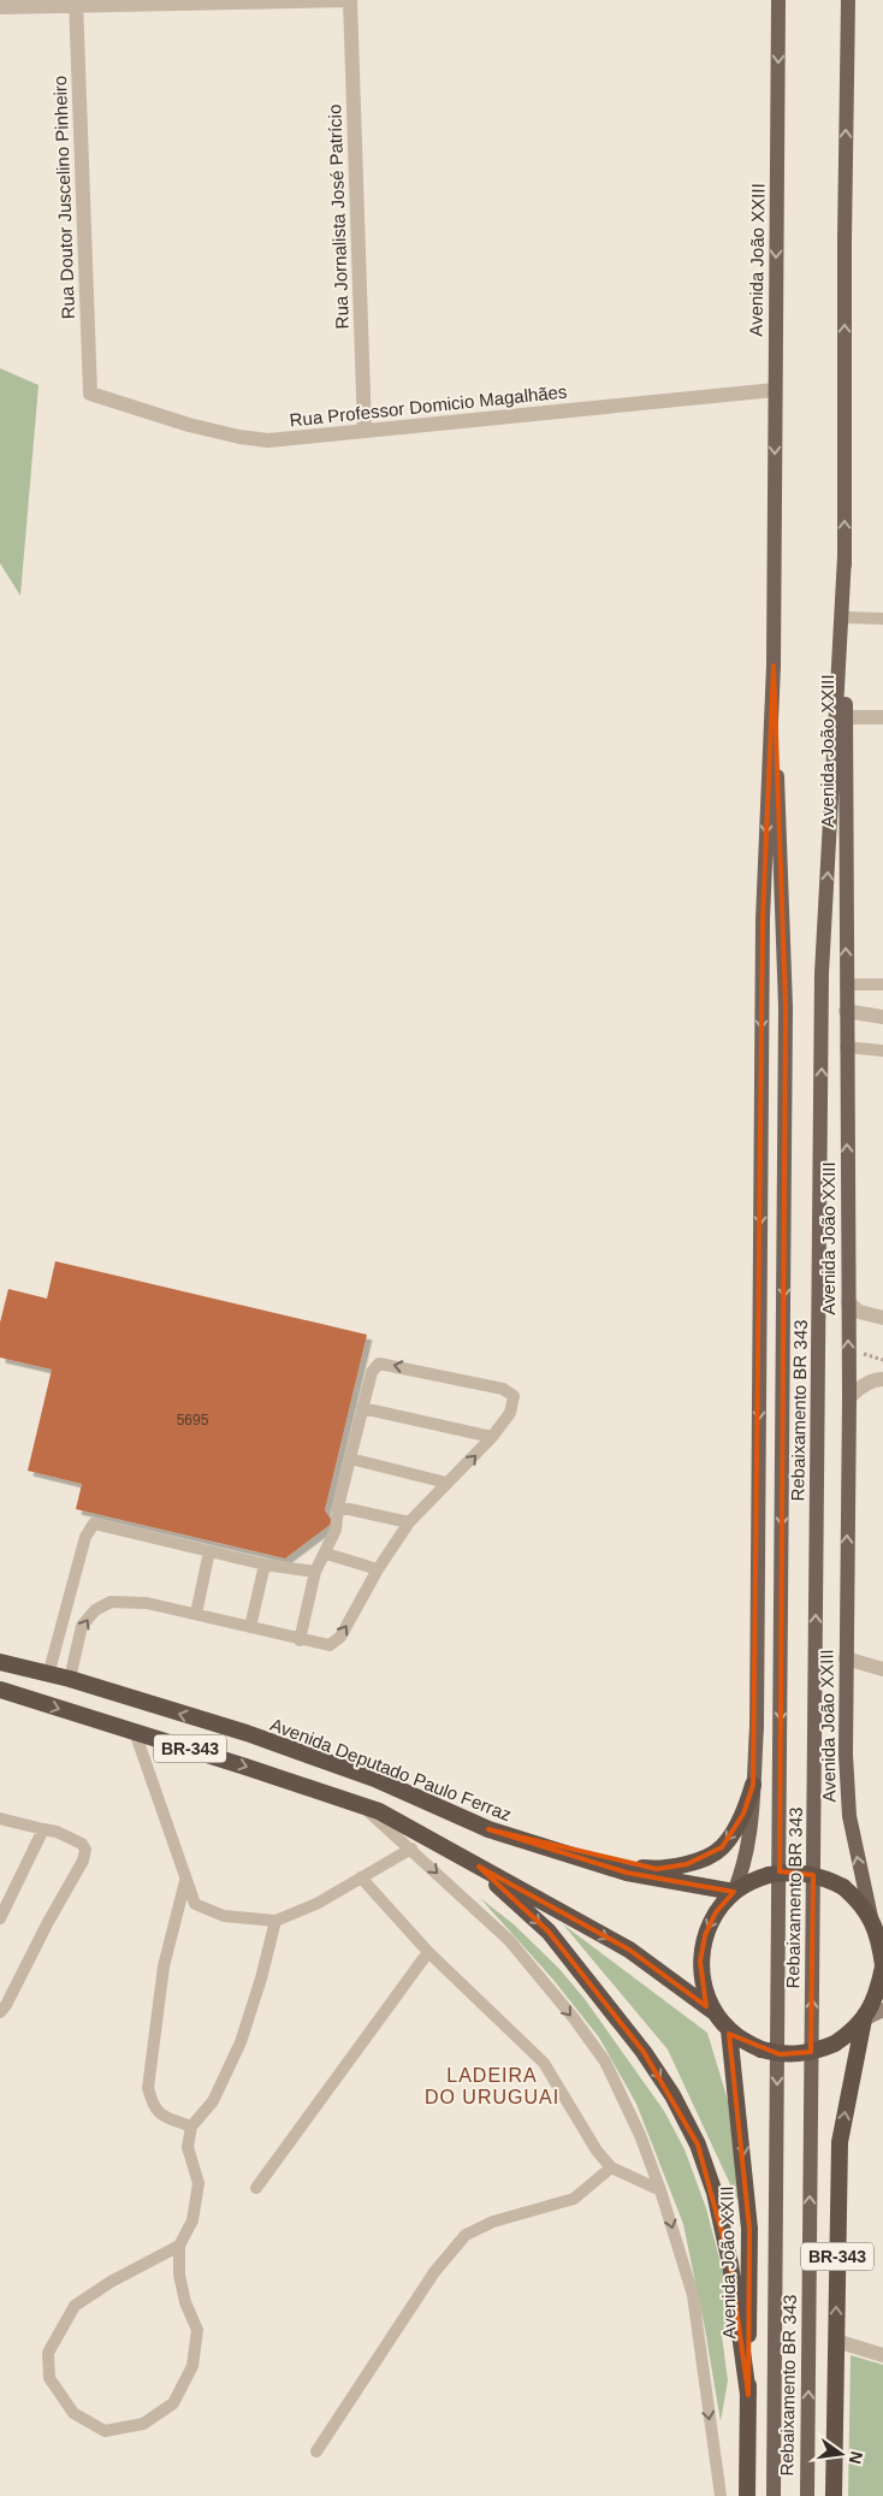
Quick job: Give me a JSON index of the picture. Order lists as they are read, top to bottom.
{
  "streets": {
    "highway": ["Avenida João XXIII", "BR-343", "Avenida Deputado Paulo Ferraz"],
    "main road": ["Rebaixamento BR 343"],
    "street": ["Rua Doutor Juscelino Pinheiro", "Rua Jornalista José Patrício", "Rua Professor Domicio Magalhães"]
  },
  "crossings": [
    ["Rua Doutor Juscelino Pinheiro", "Rua Professor Domicio Magalhães"],
    ["Rua Jornalista José Patrício", "Rua Professor Domicio Magalhães"],
    ["Avenida João XXIII", "Rua Professor Domicio Magalhães"],
    ["Avenida João XXIII", "Rebaixamento BR 343"],
    ["Avenida João XXIII", "BR-343"],
    ["Avenida João XXIII", "Avenida Deputado Paulo Ferraz"],
    ["BR-343", "Avenida Deputado Paulo Ferraz"]
  ],
  "districts": ["LADEIRA DO URUGUAI"],
  "house_numbers": ["5695"],
  "north": "right"
}
